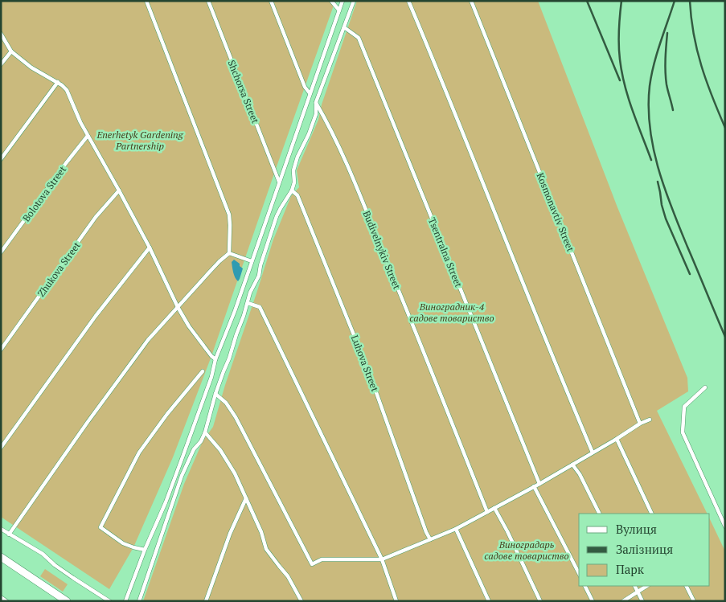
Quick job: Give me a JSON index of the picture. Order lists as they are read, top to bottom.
{
  "streets": {
    "lane": [
      "Shchorsa Street",
      "Bolotova Street",
      "Kosmonavtiv Street",
      "Budivelnykiv Street",
      "Tsentralna Street",
      "Zhukova Street",
      "Luhova Street"
    ]
  },
  "parks": ["Enerhetyk Gardening Partnership", "Виноградник-4 садове товариство", "Виноградарь садове товариство"],
  "legend": ["Вулиця", "Залізниця", "Парк"]
}
